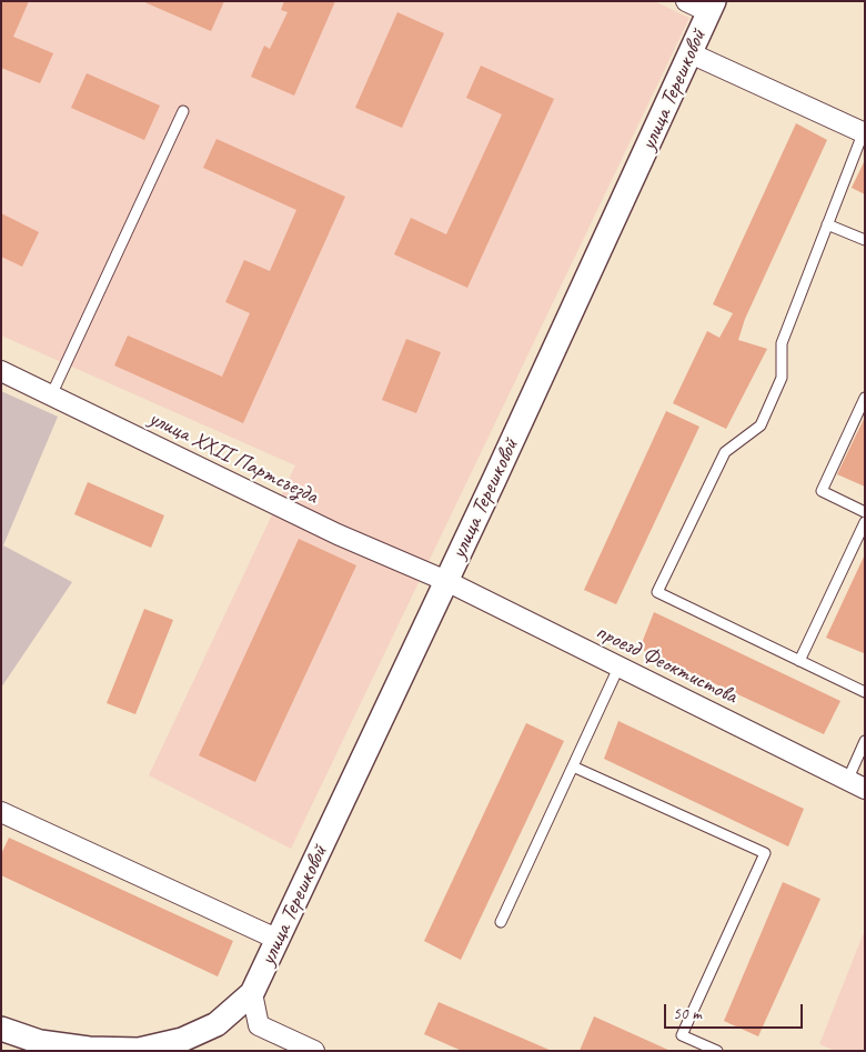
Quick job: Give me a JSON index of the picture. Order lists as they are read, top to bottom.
{
  "streets": {
    "street": ["улица Терешковой", "улица XXII Партсъезда", "проезд Феоктистова"]
  },
  "crossings": [
    ["улица Терешковой", "улица XXII Партсъезда"],
    ["улица Терешковой", "проезд Феоктистова"],
    ["улица XXII Партсъезда", "проезд Феоктистова"]
  ],
  "scale_bar": "50 m"
}
